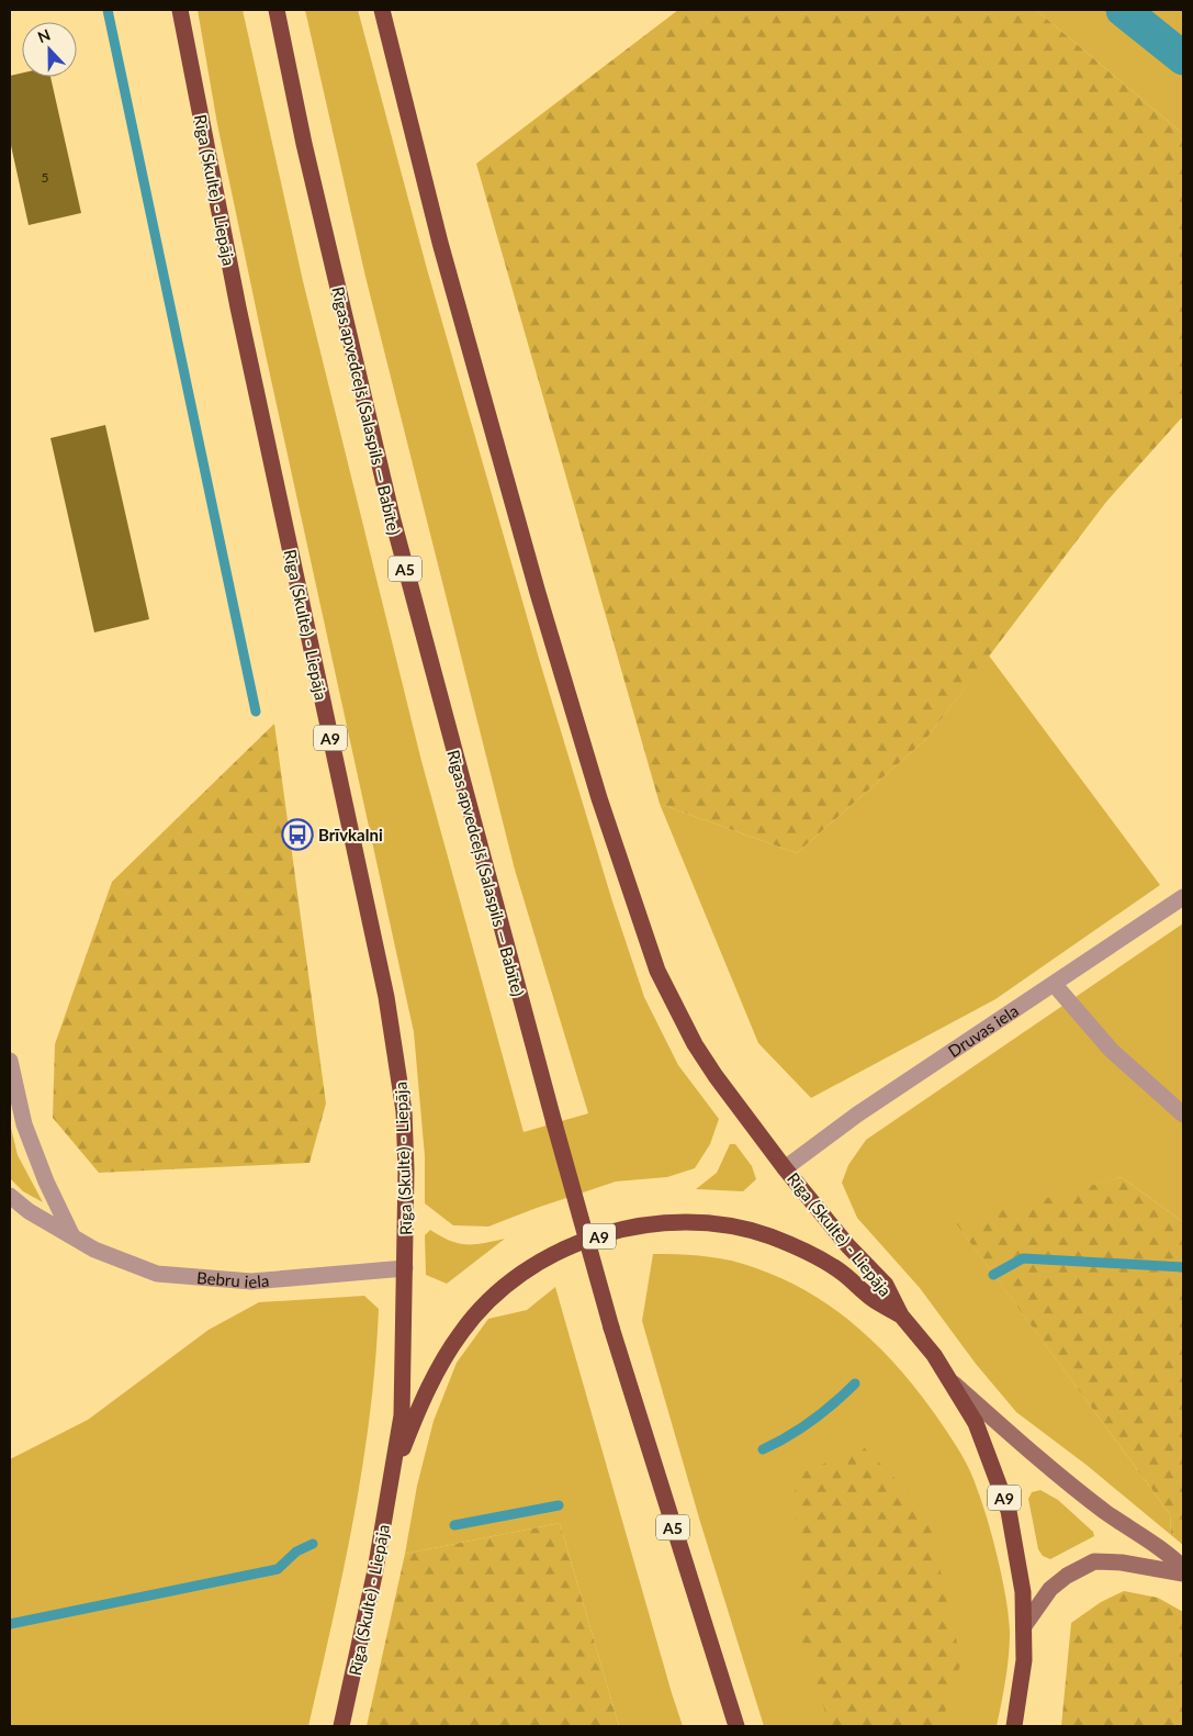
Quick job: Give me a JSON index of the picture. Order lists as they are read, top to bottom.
{
  "streets": {
    "highway": [
      "Rīga (Skulte) - Liepāja",
      "Rīgas apvedceļš (Salaspils — Babīte)",
      "A5",
      "A9"
    ],
    "street": ["Druvas iela", "Bebru iela"]
  },
  "crossings": [
    ["Rīga (Skulte) - Liepāja", "Druvas iela"],
    ["Rīga (Skulte) - Liepāja", "Bebru iela"]
  ],
  "places": {
    "bus stop": ["Brīvkalni"]
  },
  "house_numbers": ["5"],
  "north": "top"
}
